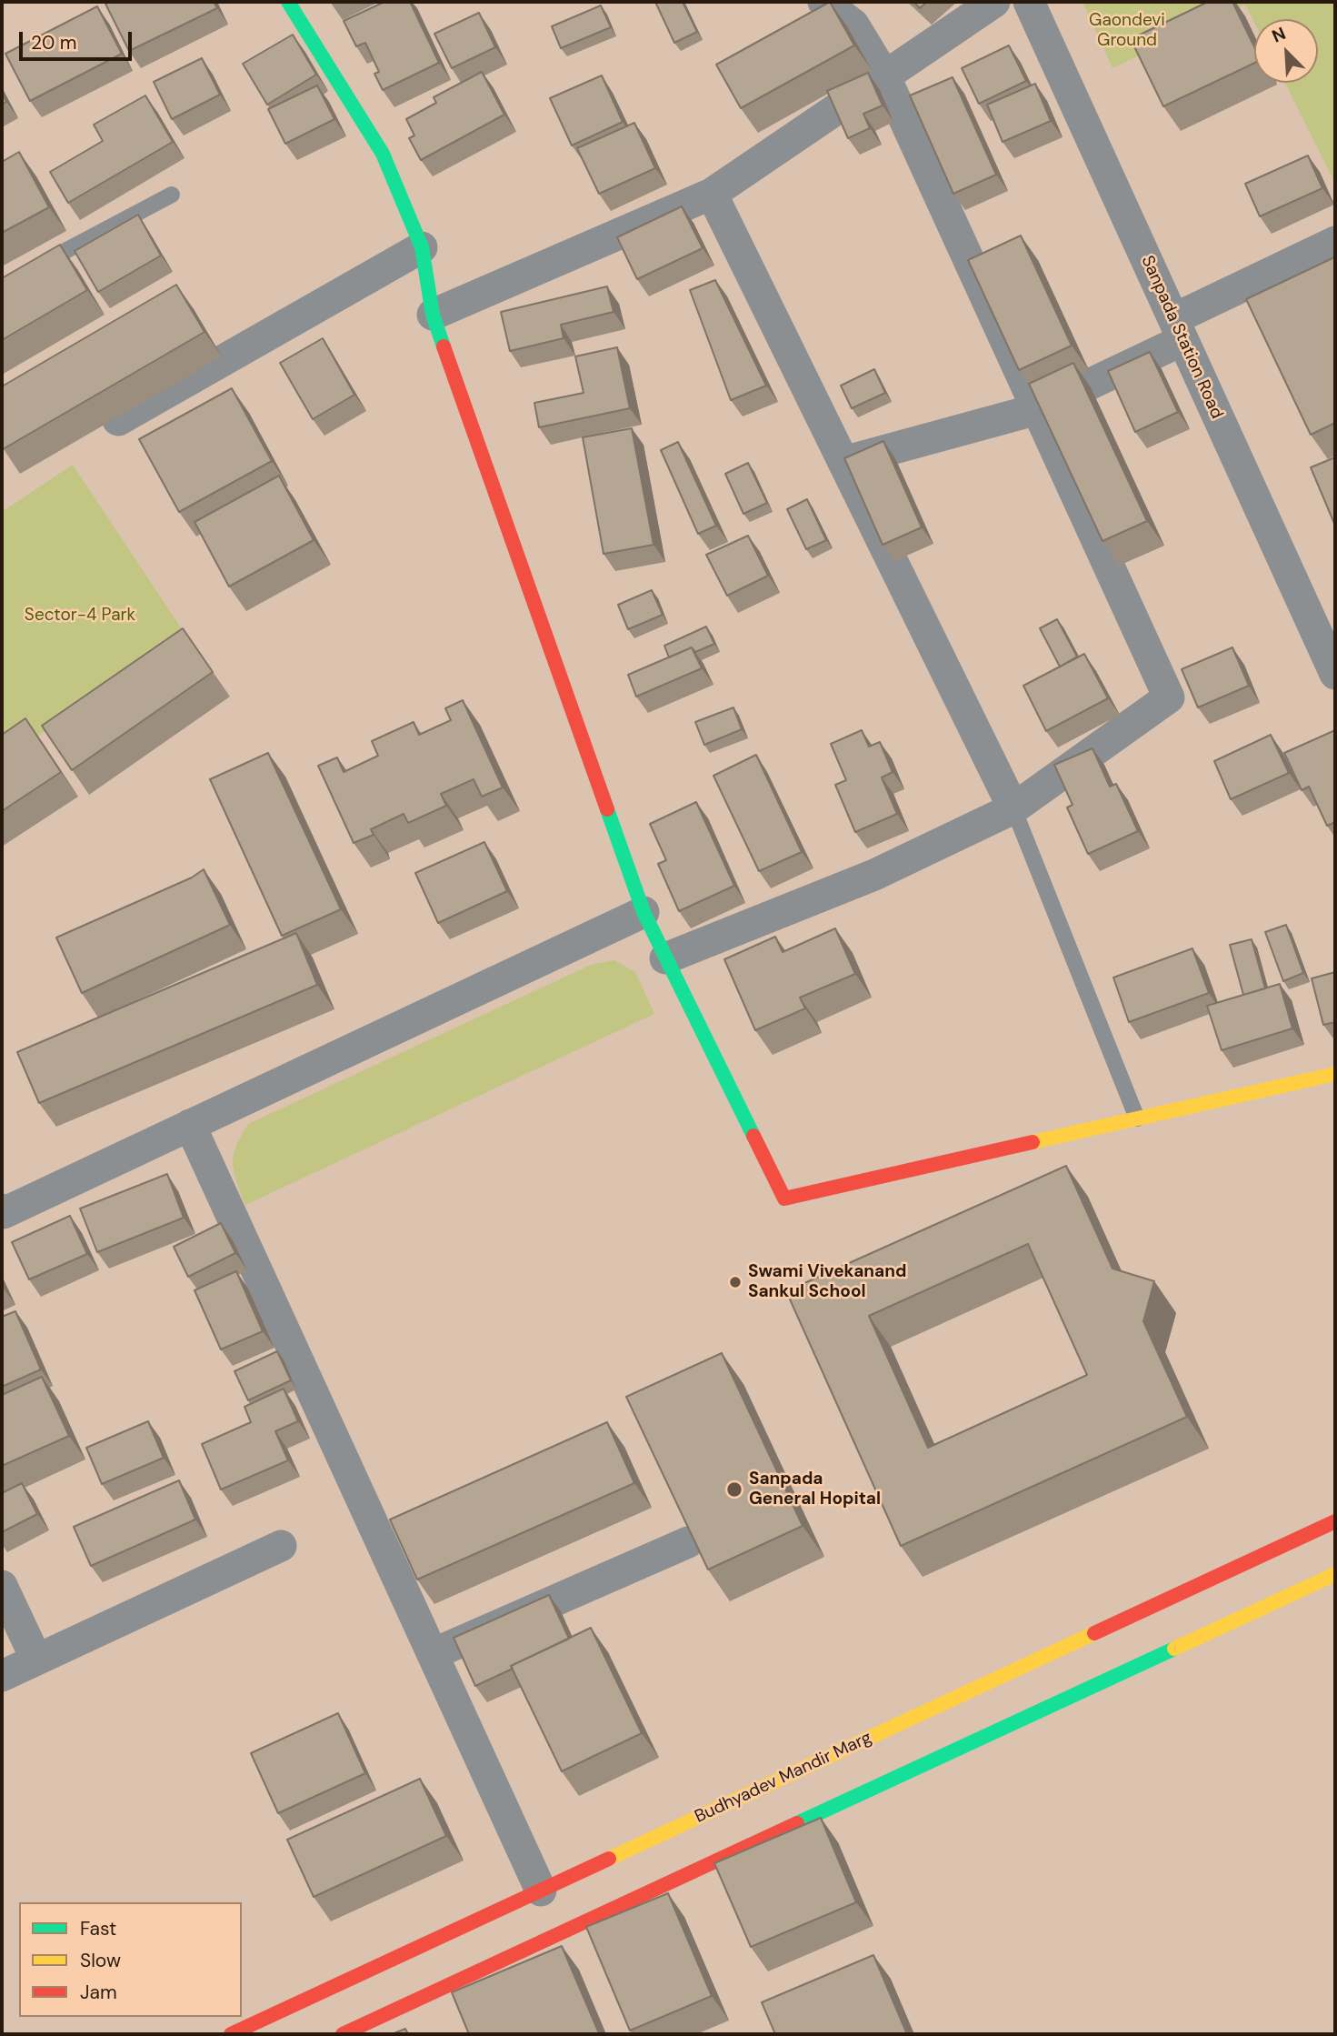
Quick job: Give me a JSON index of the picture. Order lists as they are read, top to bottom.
{
  "streets": {
    "main road": ["Budhyadev Mandir Marg"],
    "street": ["Sanpada Station Road"]
  },
  "parks": ["Gaondevi Ground", "Sector-4 Park"],
  "places": ["Swami Vivekanand Sankul School", "Sanpada General Hopital"],
  "legend": ["Fast", "Slow", "Jam"],
  "scale_bar": "20 m",
  "north": "top left"
}
